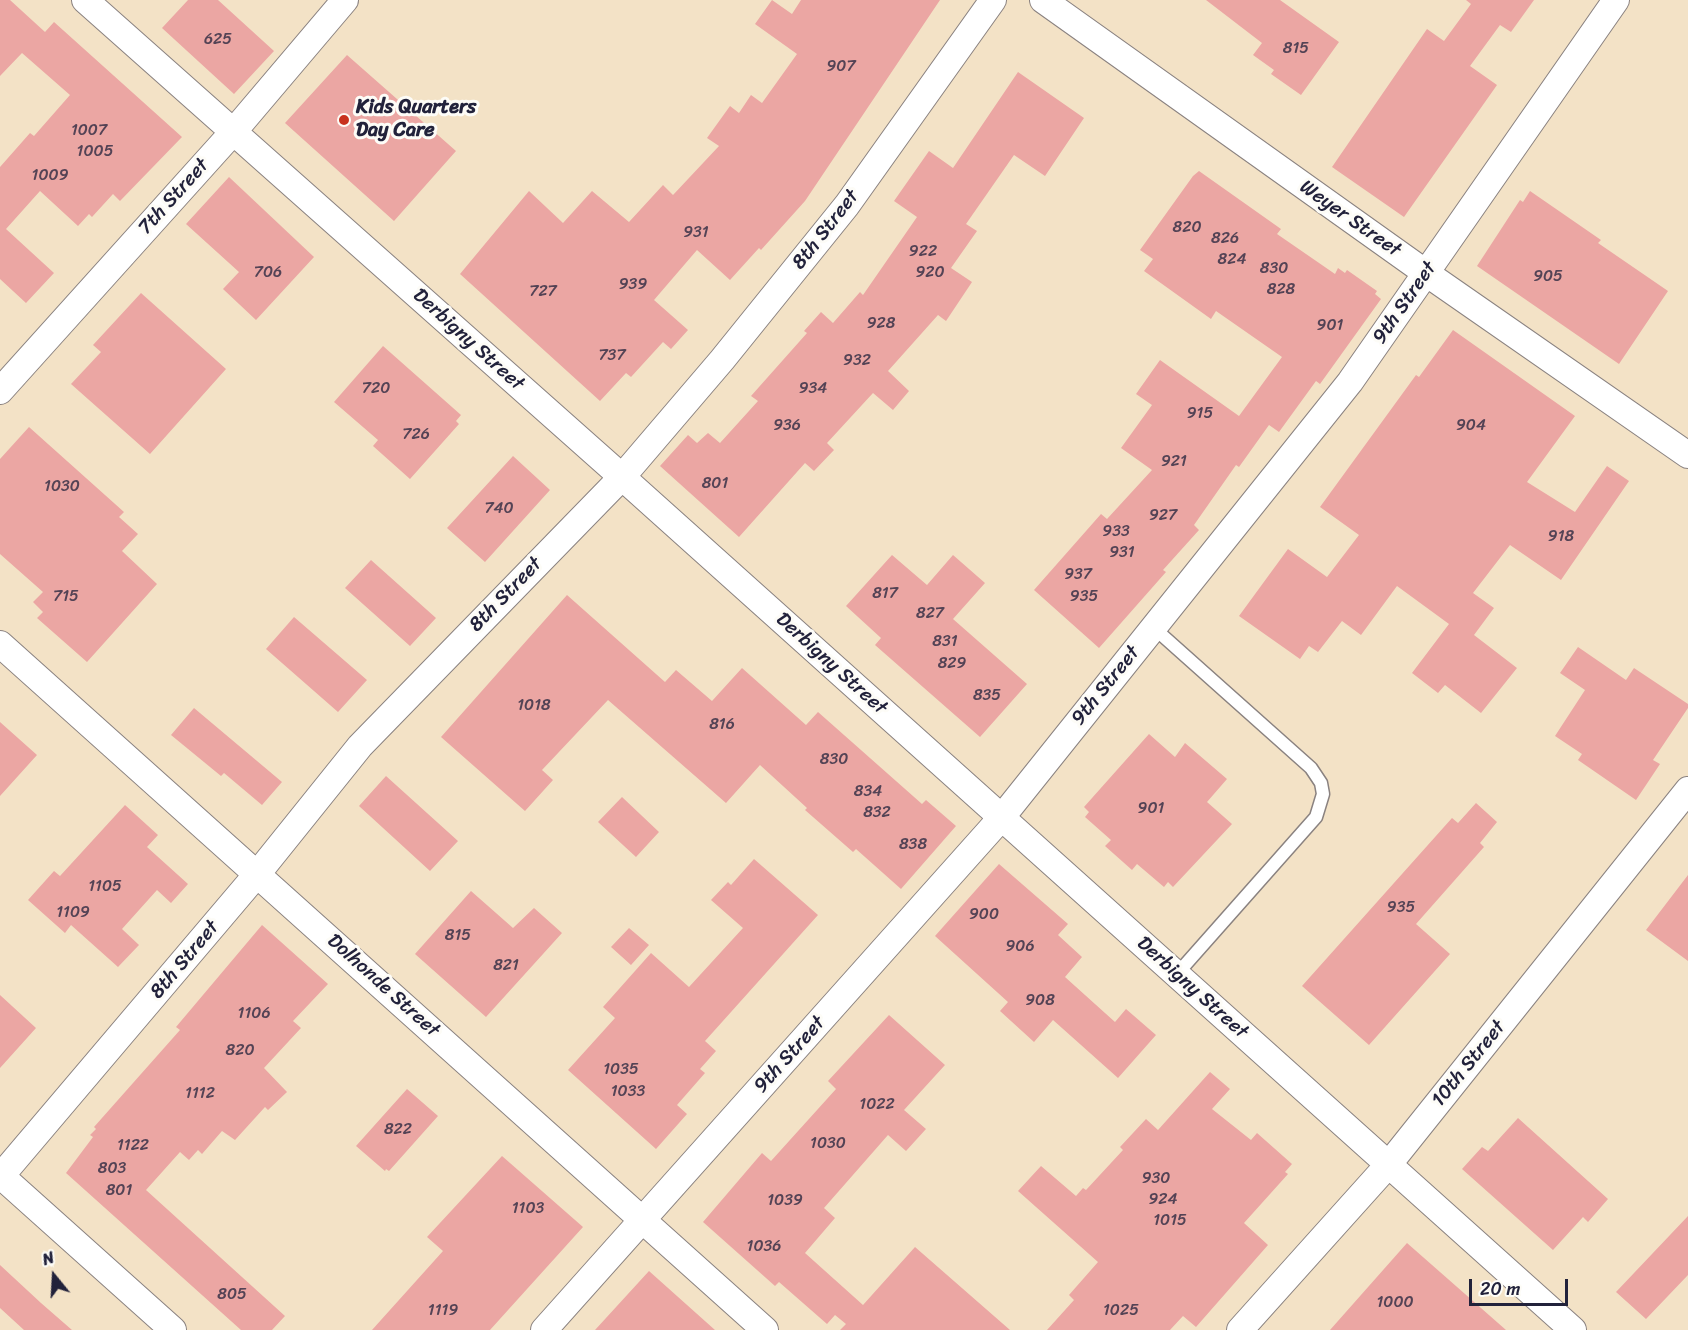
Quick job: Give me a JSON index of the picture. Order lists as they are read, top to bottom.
{
  "streets": {
    "street": [
      "7th Street",
      "Weyer Street",
      "8th Street",
      "9th Street",
      "Derbigny Street",
      "Dolhonde Street",
      "10th Street"
    ]
  },
  "crossings": [
    ["7th Street", "Derbigny Street"],
    ["Weyer Street", "9th Street"],
    ["8th Street", "Derbigny Street"],
    ["8th Street", "Dolhonde Street"],
    ["9th Street", "Derbigny Street"],
    ["9th Street", "Dolhonde Street"],
    ["Derbigny Street", "10th Street"]
  ],
  "places": ["Kids Quarters Day Care"],
  "house_numbers": [
    "625",
    "815",
    "907",
    "1007",
    "1005",
    "1009",
    "820",
    "931",
    "826",
    "922",
    "824",
    "830",
    "706",
    "920",
    "905",
    "939",
    "828",
    "727",
    "928",
    "901",
    "737",
    "932",
    "720",
    "934",
    "915",
    "936",
    "904",
    "726",
    "921",
    "801",
    "1030",
    "740",
    "927",
    "933",
    "918",
    "931",
    "937",
    "817",
    "715",
    "935",
    "827",
    "831",
    "829",
    "835",
    "1018",
    "816",
    "830",
    "834",
    "901",
    "832",
    "838",
    "1105",
    "935",
    "1109",
    "900",
    "815",
    "906",
    "821",
    "908",
    "1106",
    "820",
    "1035",
    "1033",
    "1112",
    "1022",
    "822",
    "1030",
    "1122",
    "803",
    "930",
    "801",
    "924",
    "1039",
    "1103",
    "1015",
    "1036",
    "805",
    "1000",
    "1119",
    "1025"
  ],
  "scale_bar": "20 m",
  "north": "top"
}
